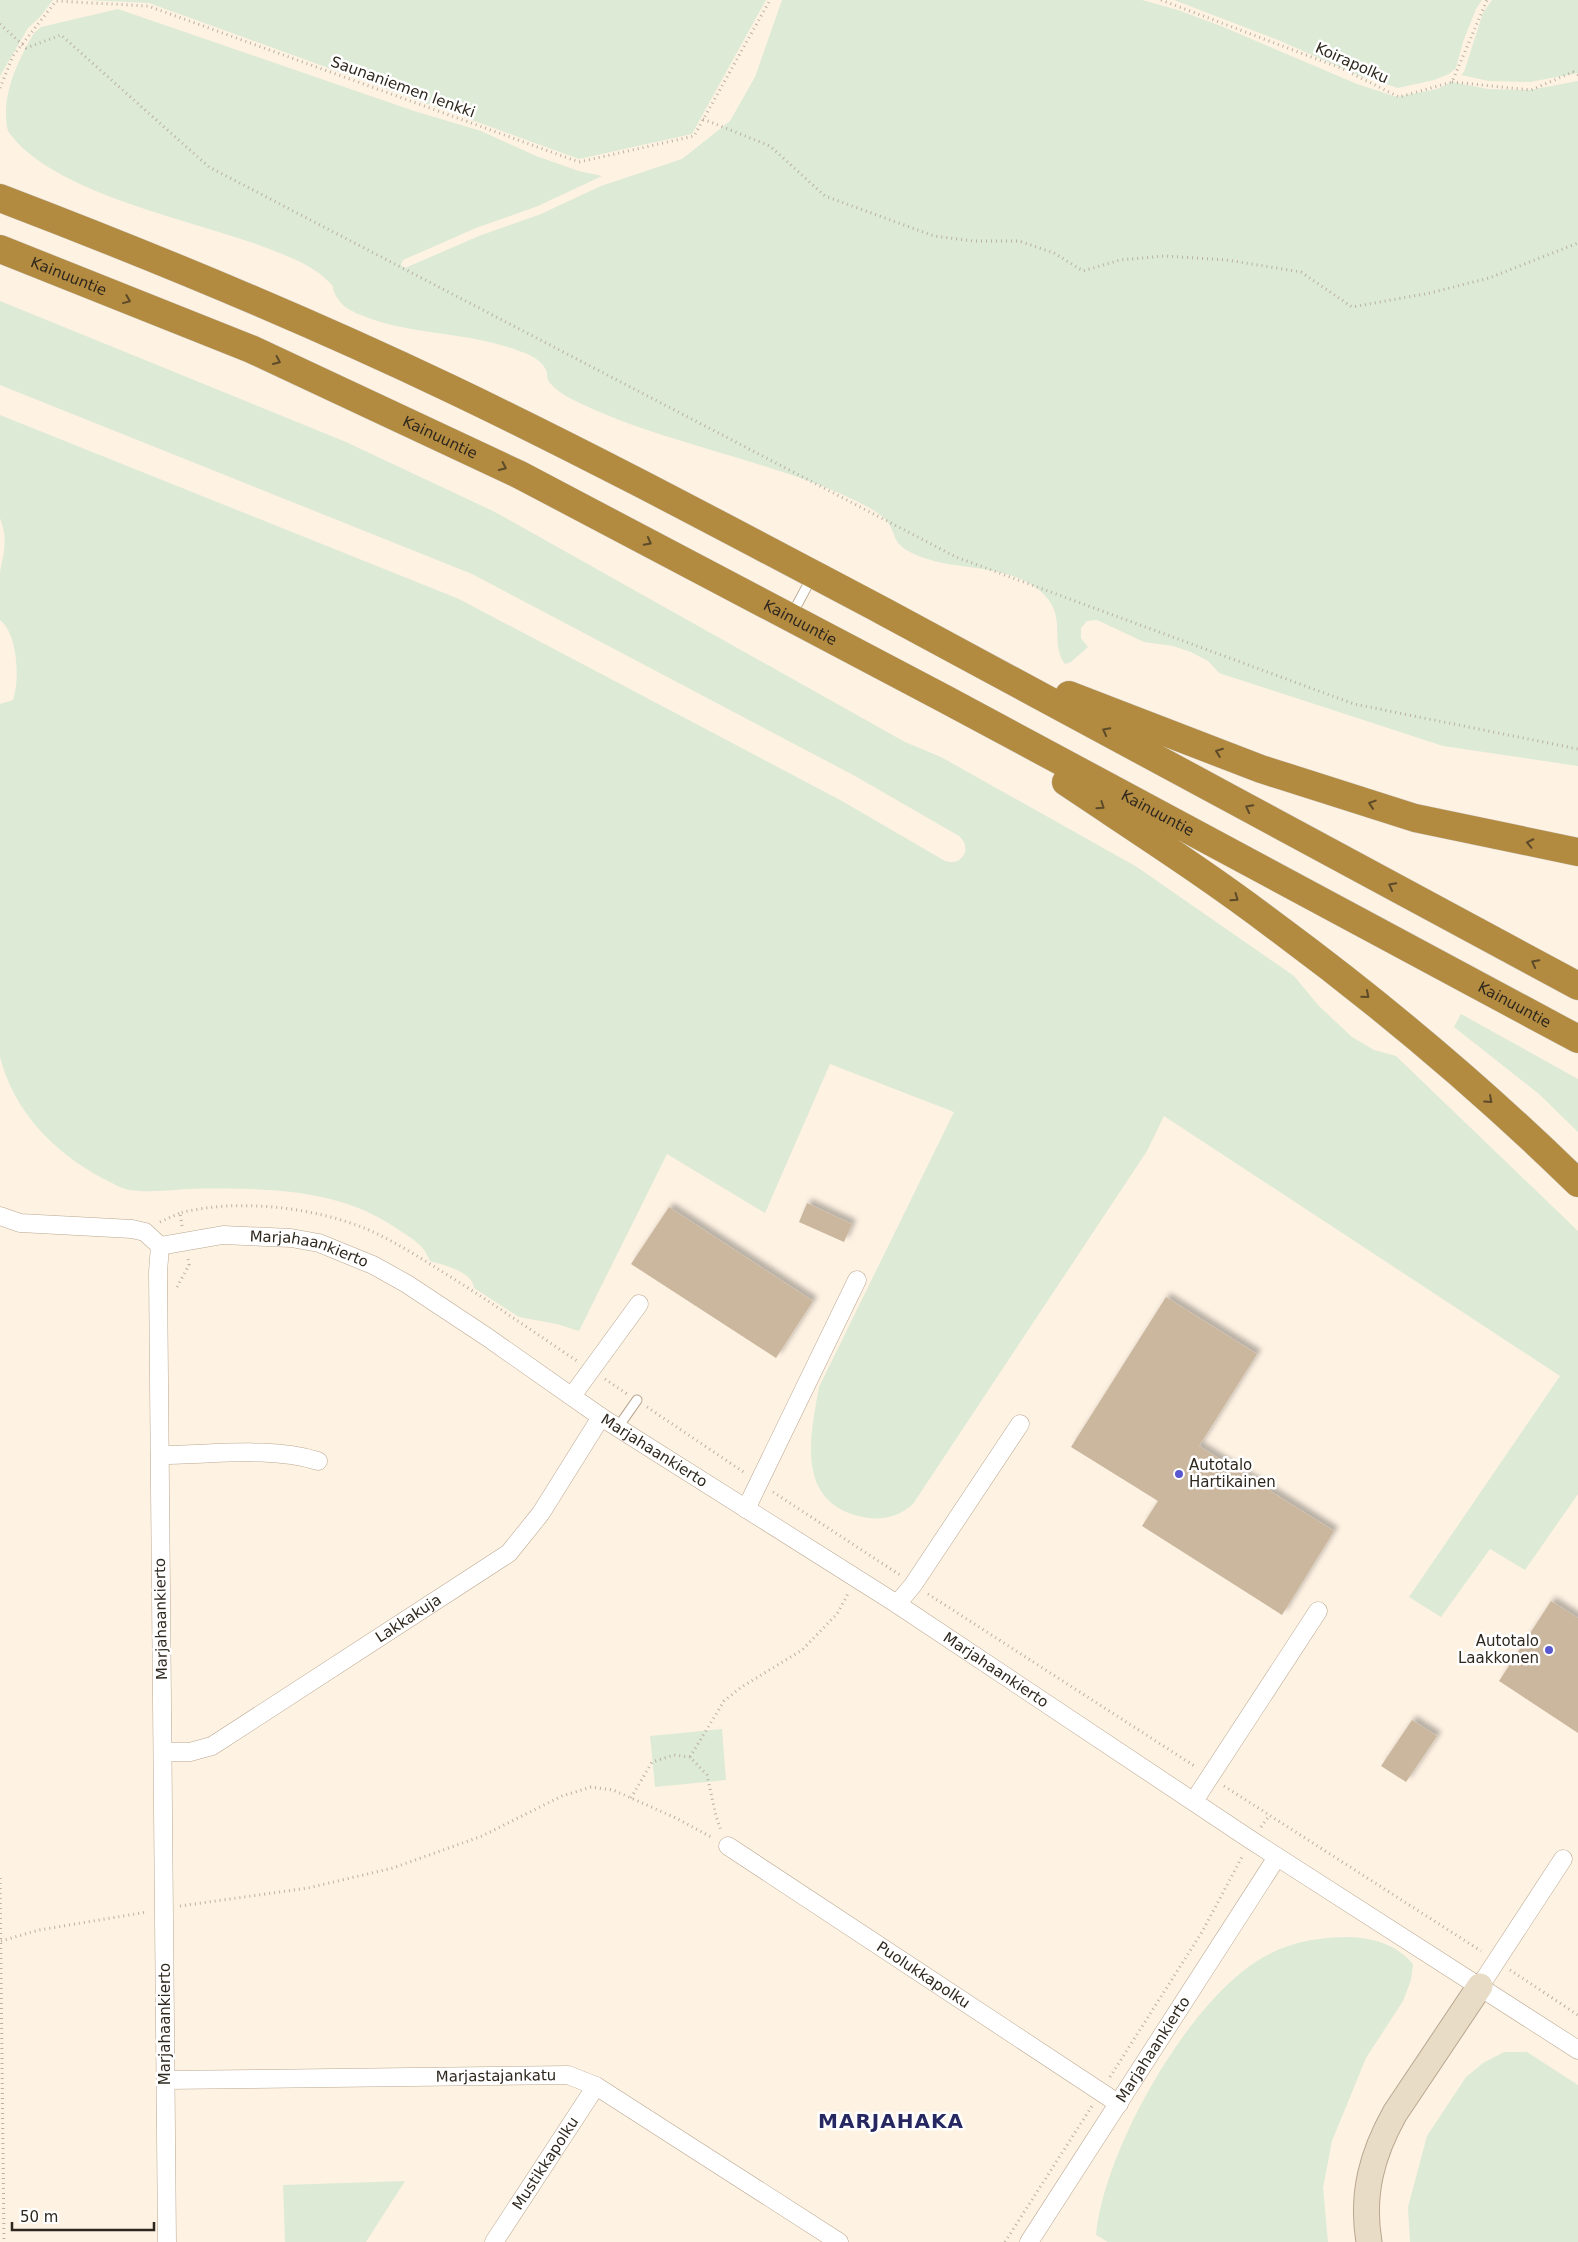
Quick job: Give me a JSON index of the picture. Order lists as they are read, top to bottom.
{
  "streets": {
    "highway": ["Kainuuntie"],
    "street": [
      "Marjahaankierto",
      "Lakkakuja",
      "Puolukkapolku",
      "Marjastajankatu",
      "Mustikkapolku"
    ],
    "path": ["Koirapolku", "Saunaniemen lenkki"]
  },
  "crossings": [
    ["Marjahaankierto", "Lakkakuja"],
    ["Marjahaankierto", "Puolukkapolku"],
    ["Marjahaankierto", "Marjastajankatu"],
    ["Marjastajankatu", "Mustikkapolku"]
  ],
  "districts": ["MARJAHAKA"],
  "places": ["Autotalo Hartikainen", "Autotalo Laakkonen"],
  "scale_bar": "50 m"
}
